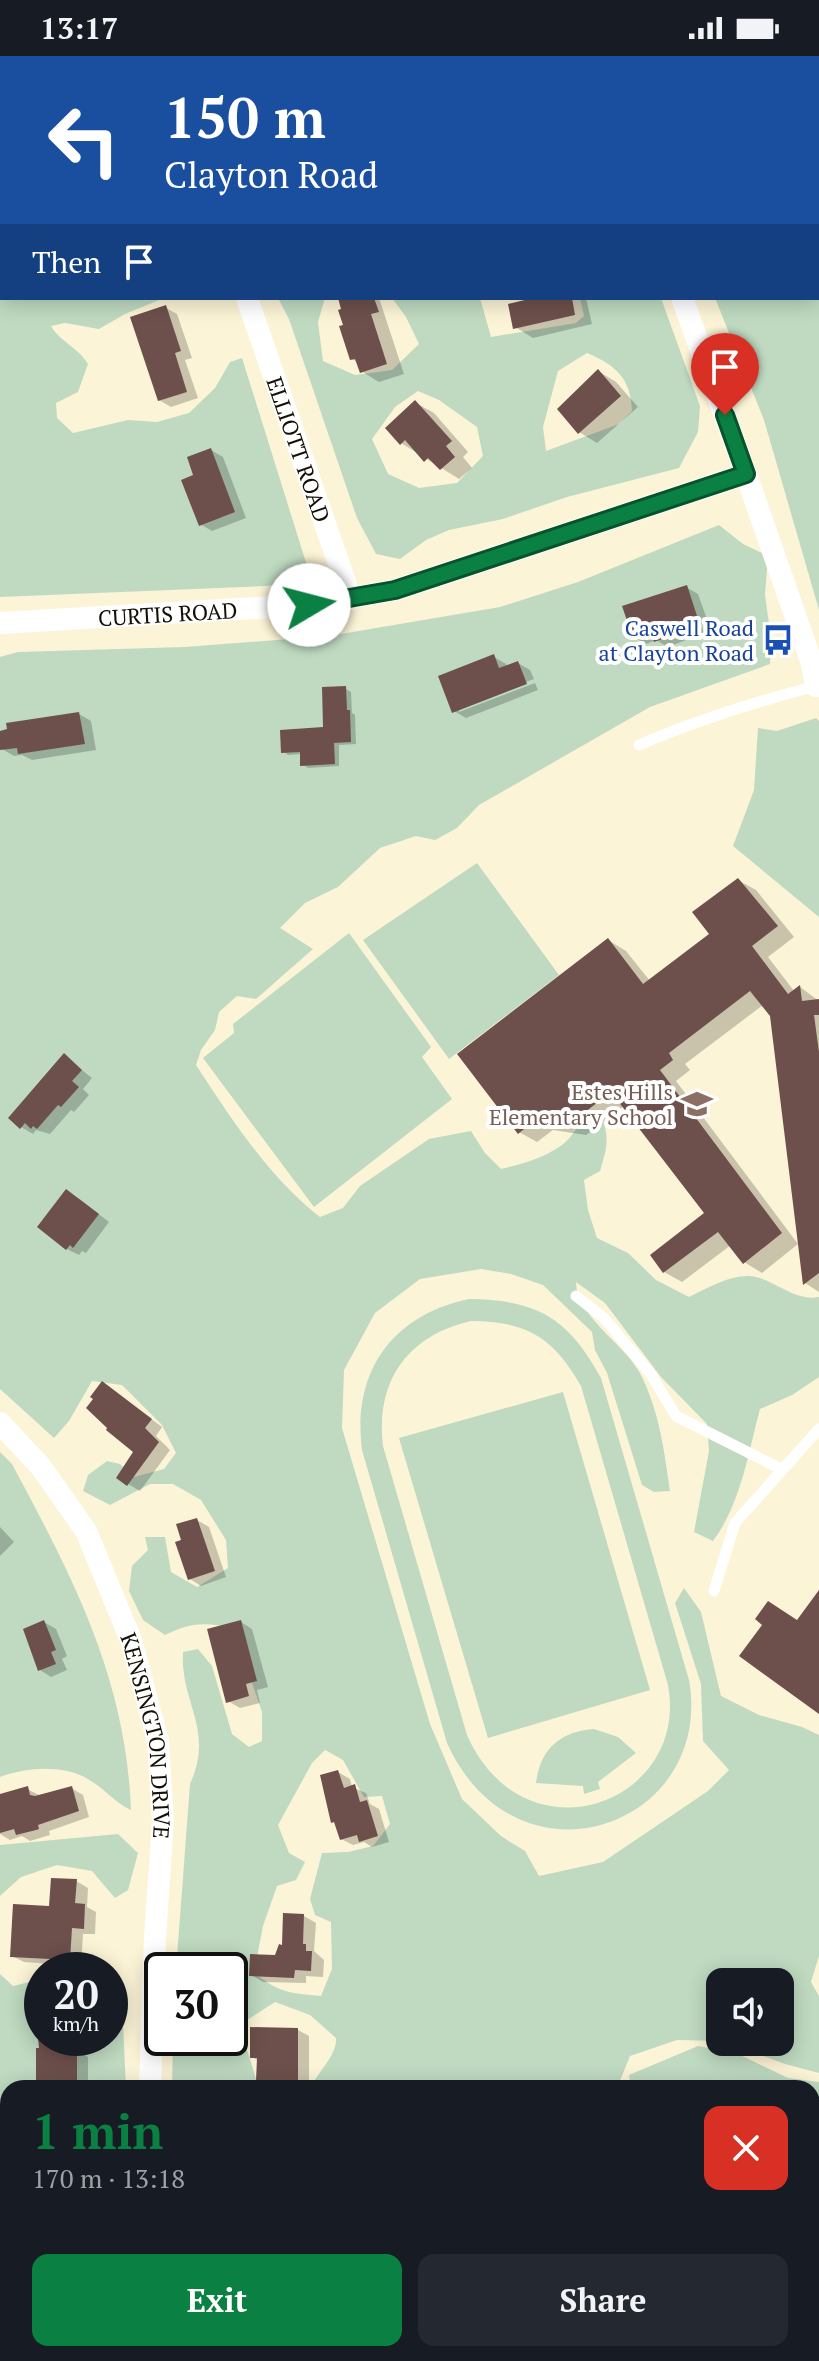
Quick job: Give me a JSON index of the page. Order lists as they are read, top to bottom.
{
  "streets": {
    "street": ["ELLIOTT ROAD", "CURTIS ROAD", "KENSINGTON DRIVE"]
  },
  "crossings": [
    ["ELLIOTT ROAD", "CURTIS ROAD"]
  ],
  "places": {
    "bus stop": ["Caswell Road at Clayton Road"],
    "school or university": ["Estes Hills Elementary School"]
  },
  "page": {
    "status": "13:17",
    "turn": ["150 m", "Clayton Road"],
    "then": "Then",
    "speed": "20 km/h",
    "limit": "30",
    "heading": ["1 min", "170 m · 13:18"],
    "buttons": ["Exit", "Share"]
  }
}
